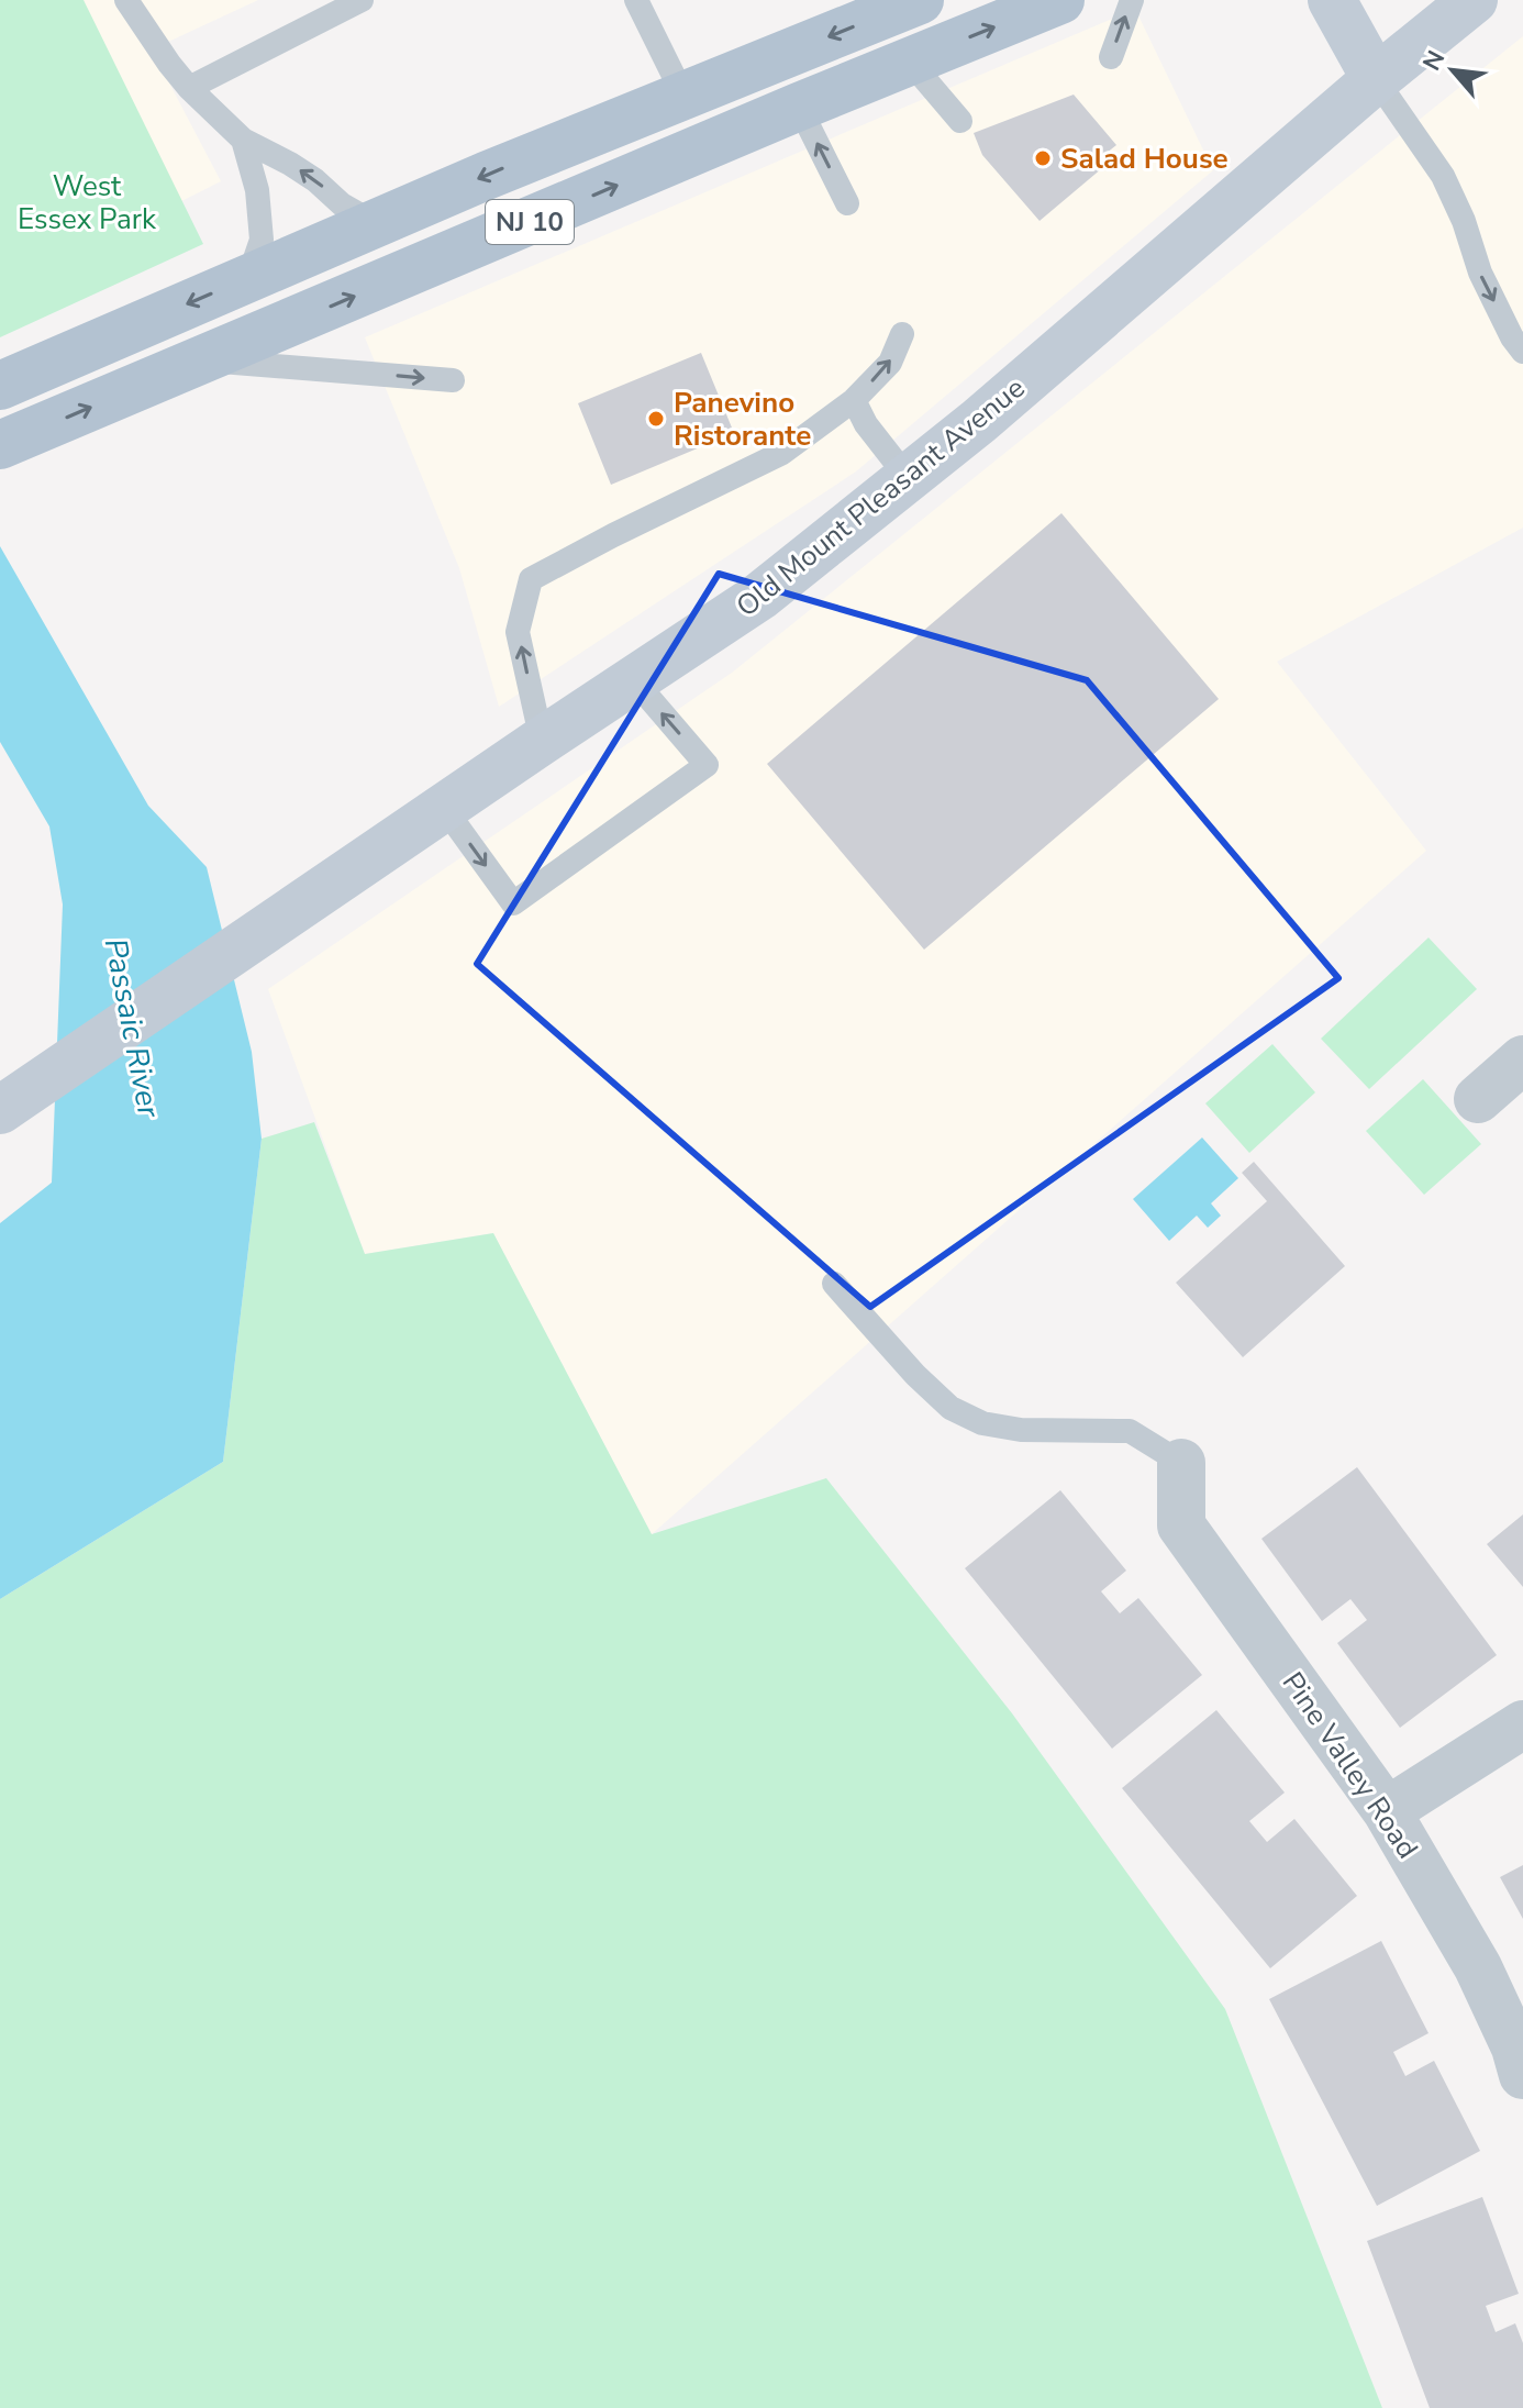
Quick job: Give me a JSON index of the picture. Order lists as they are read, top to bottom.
{
  "streets": {
    "main road": ["NJ 10"],
    "street": ["Old Mount Pleasant Avenue", "Pine Valley Road"]
  },
  "water": ["Passaic River"],
  "parks": ["West Essex Park"],
  "places": ["Salad House", "Panevino Ristorante"],
  "north": "top left"
}
